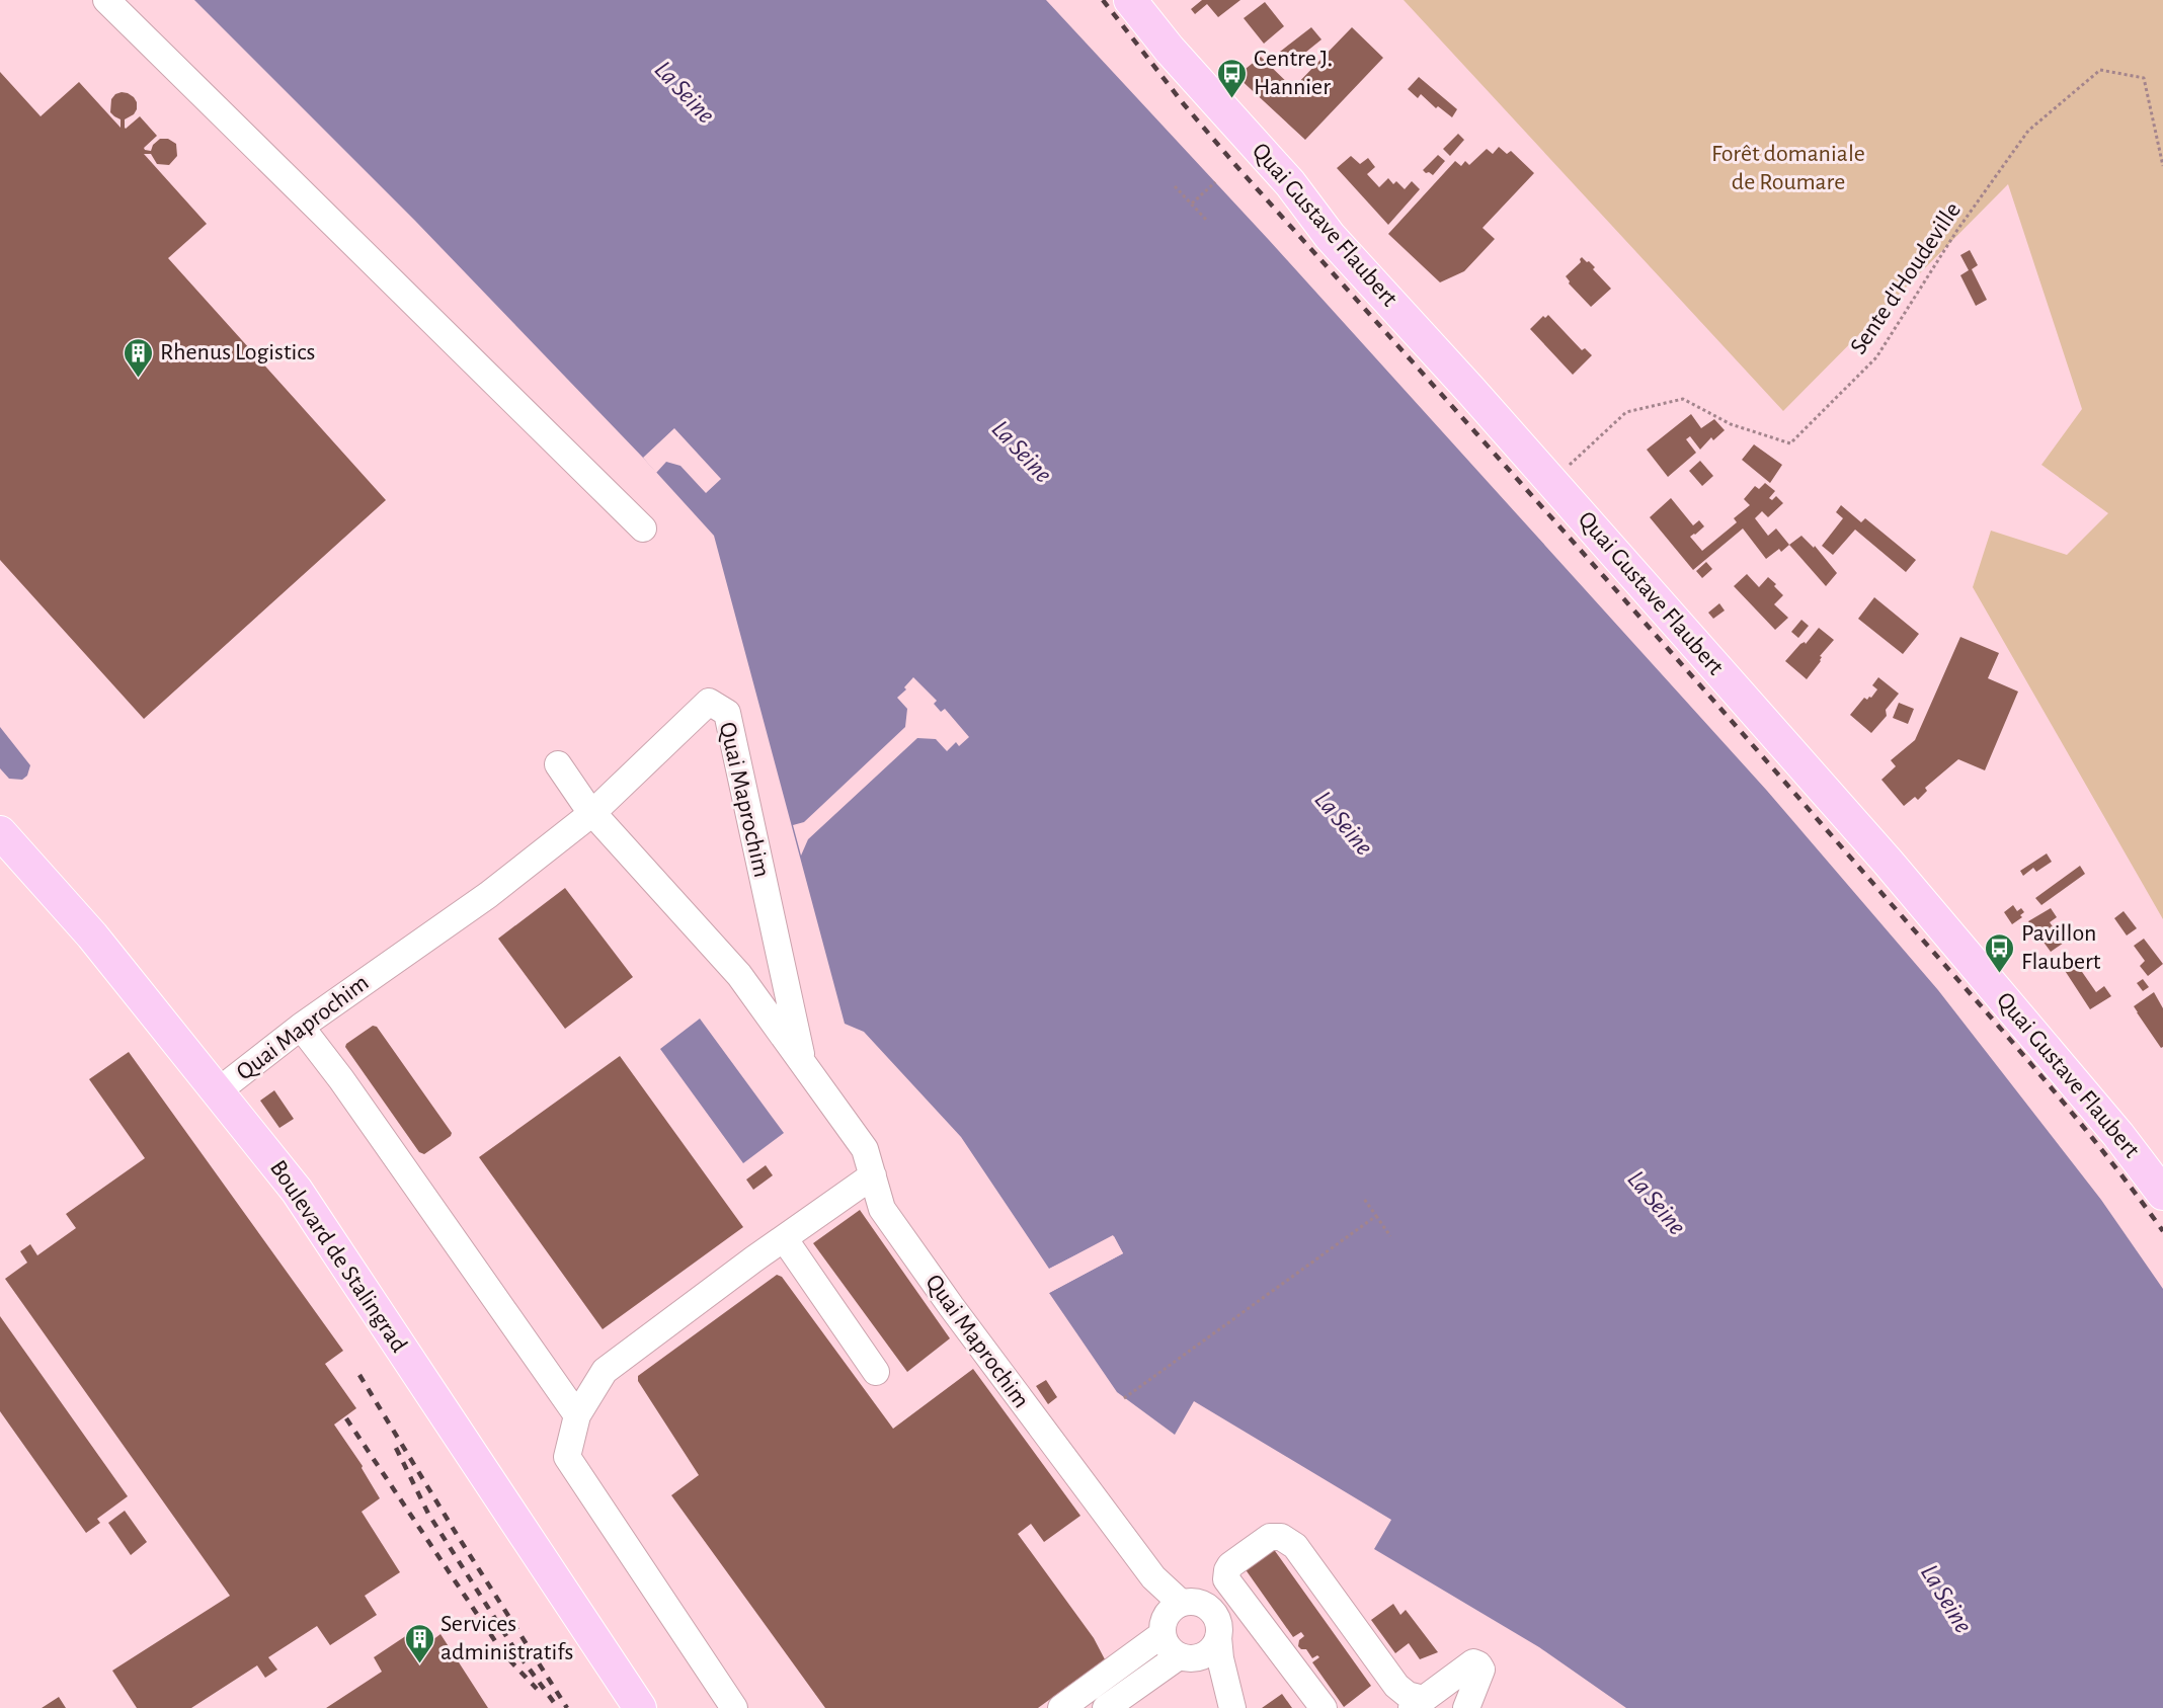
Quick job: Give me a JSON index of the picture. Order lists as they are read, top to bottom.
{
  "streets": {
    "main road": ["Quai Gustave Flaubert", "Boulevard de Stalingrad"],
    "lane": ["Quai Maprochim"],
    "path": ["Sente d'Houdeville"]
  },
  "crossings": [
    ["Quai Maprochim", "Boulevard de Stalingrad"]
  ],
  "water": ["La Seine"],
  "parks": ["Forêt domaniale de Roumare"],
  "places": {
    "bus stop": ["Centre J. Hannier", "Pavillon Flaubert"],
    "building": ["Rhenus Logistics", "Services administratifs"]
  }
}
